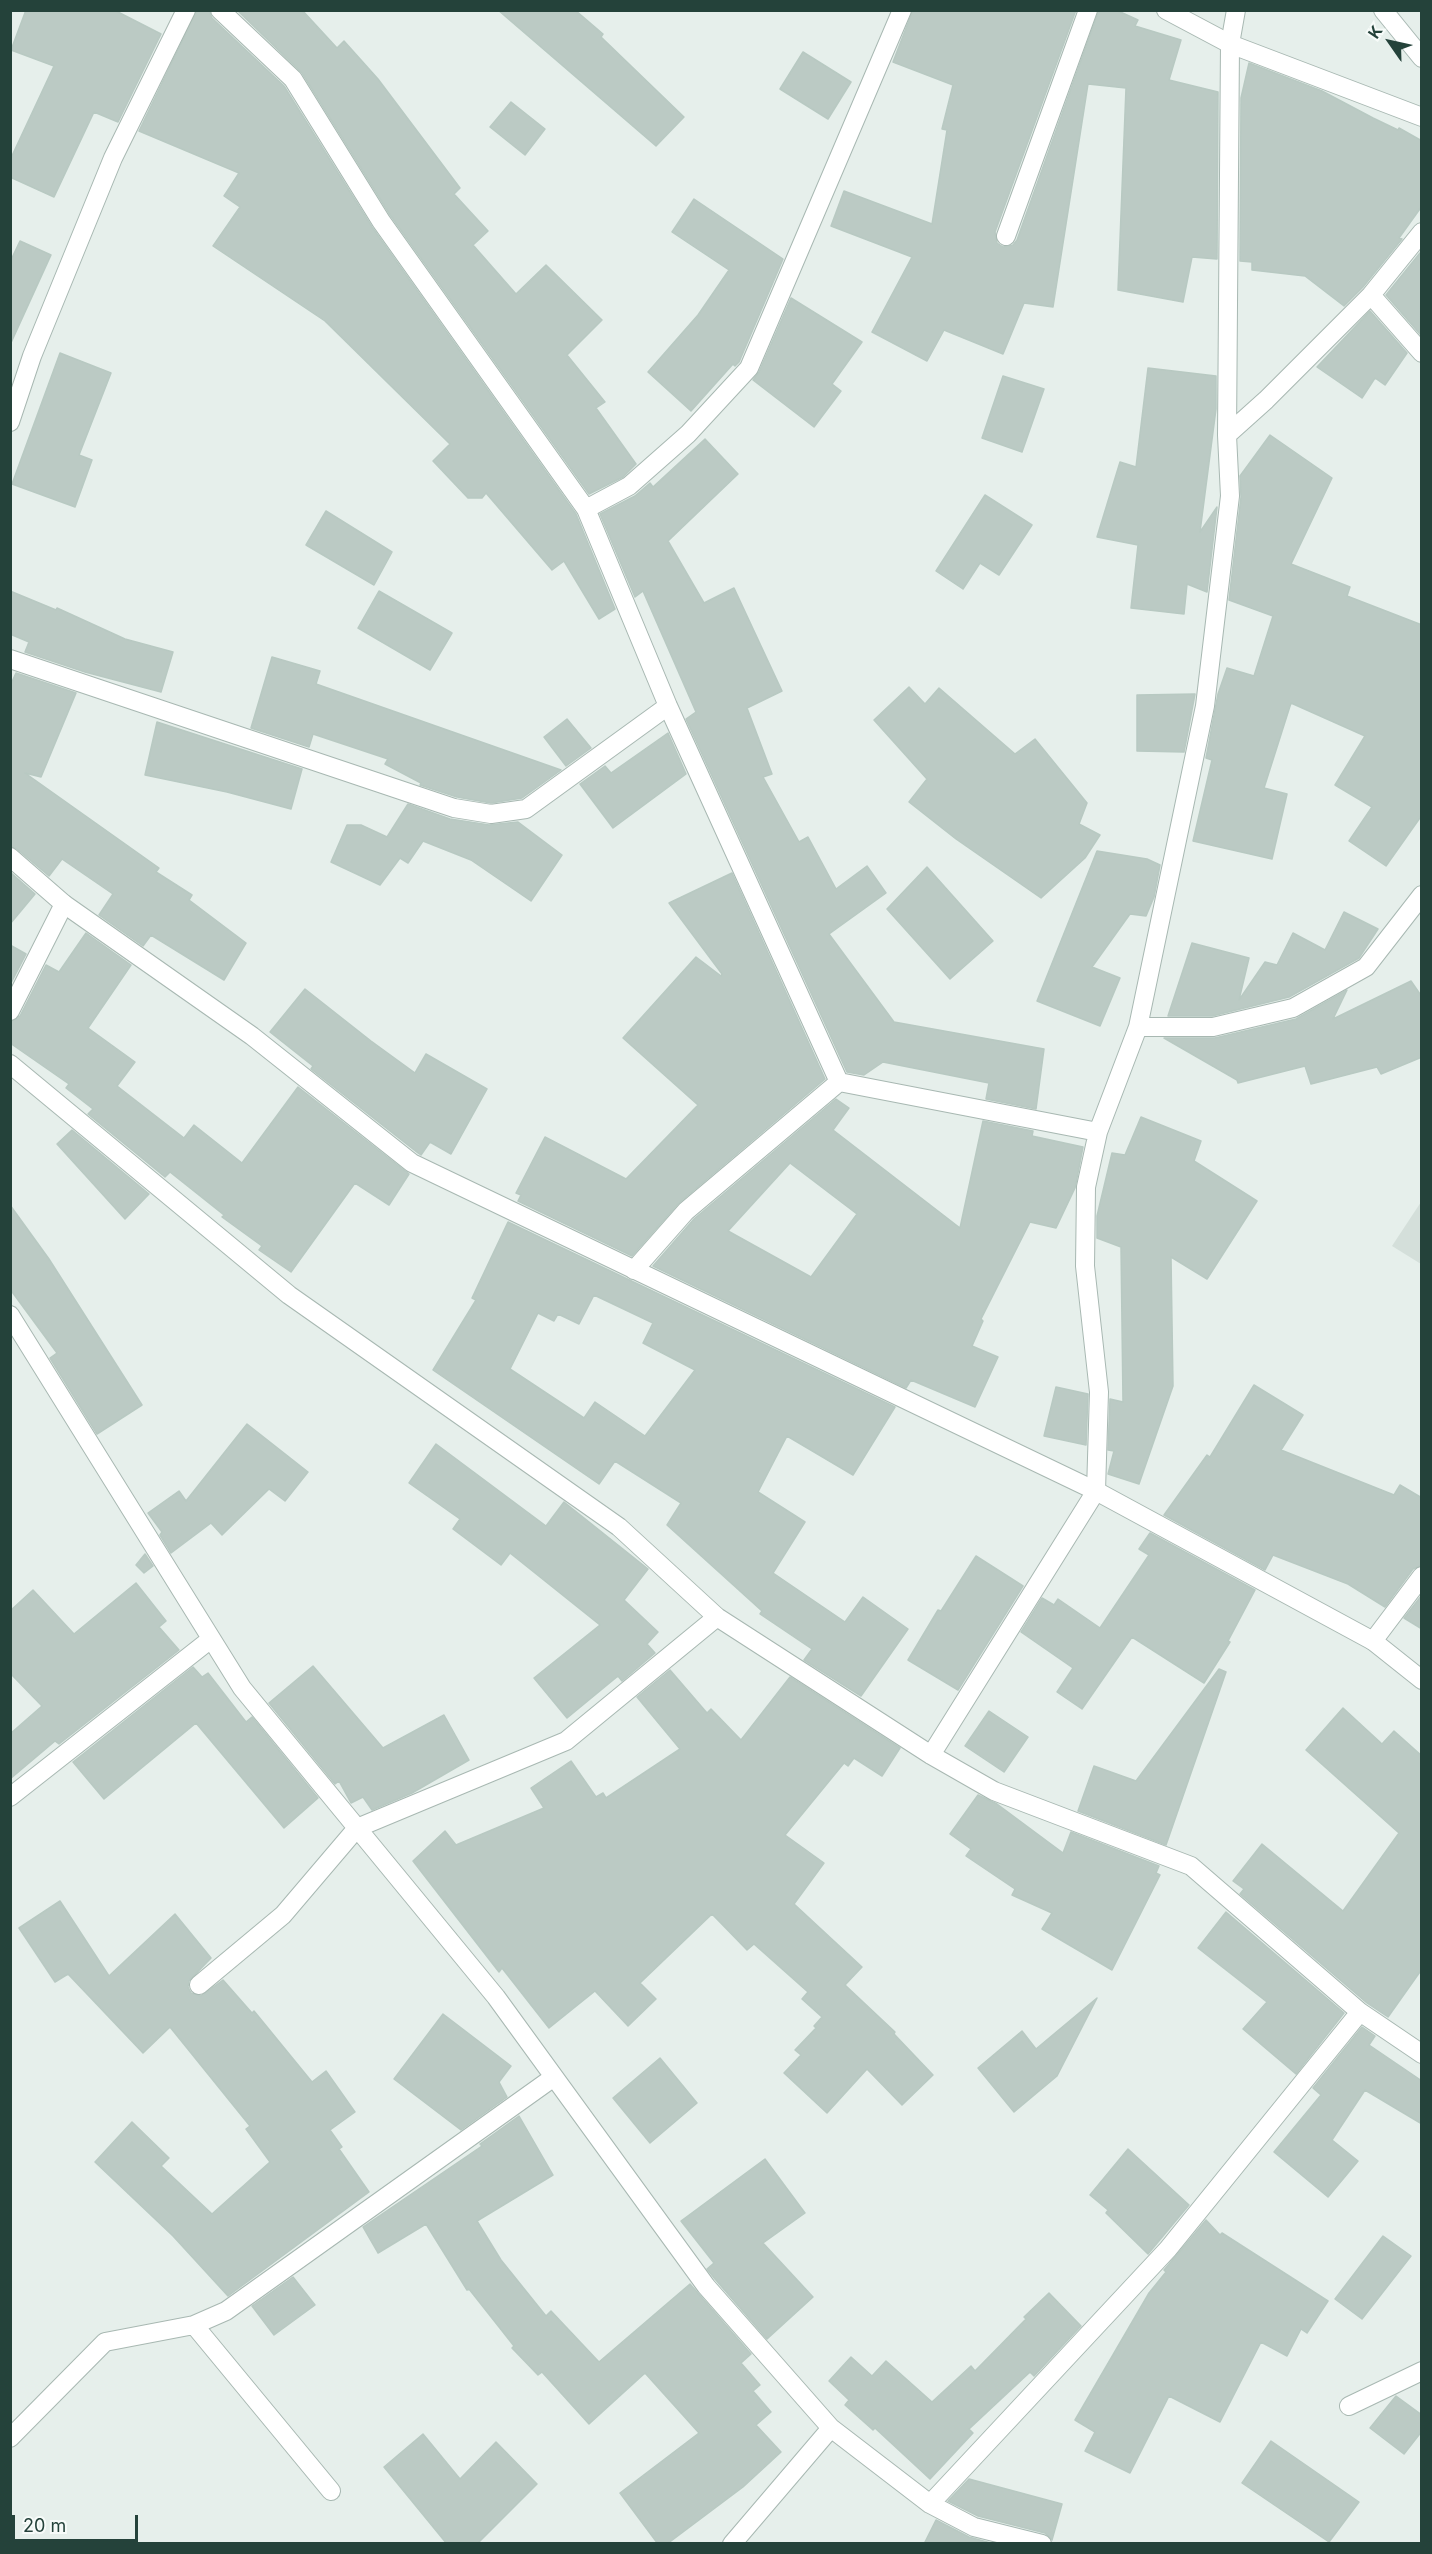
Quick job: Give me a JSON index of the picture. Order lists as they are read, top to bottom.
{
  "scale_bar": "20 m",
  "north": "top left"
}
